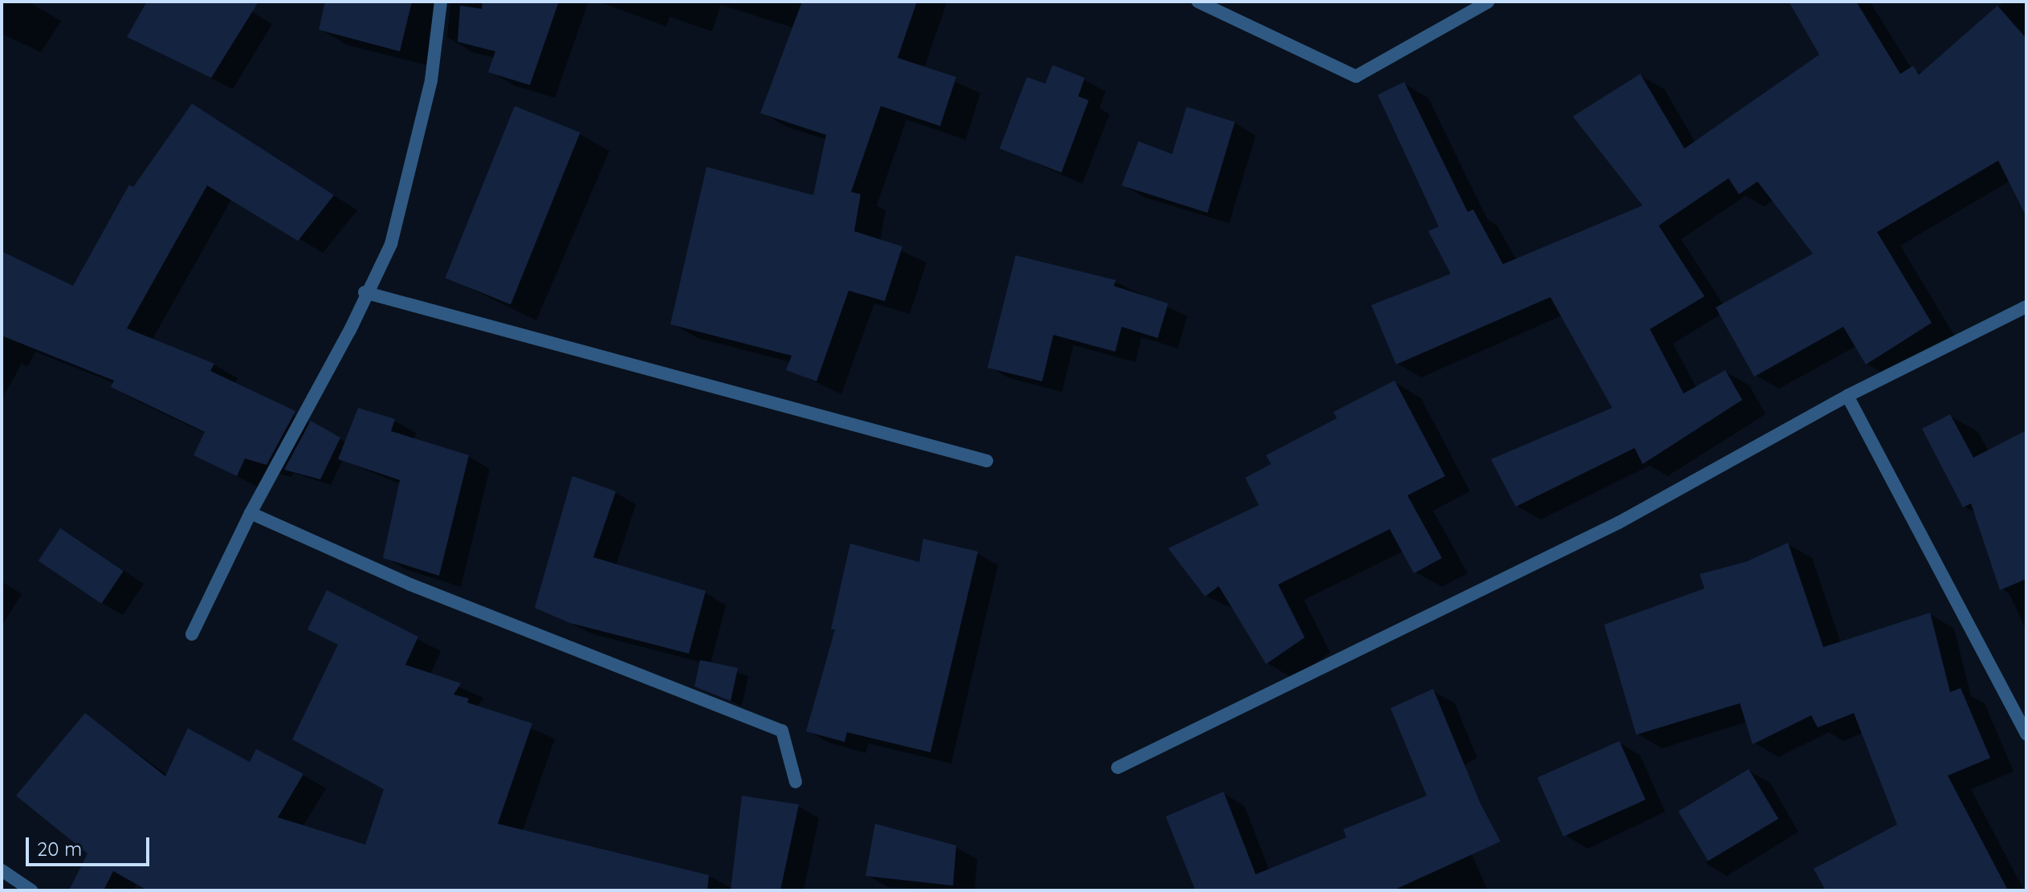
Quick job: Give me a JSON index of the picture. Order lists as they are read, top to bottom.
{
  "scale_bar": "20 m"
}
